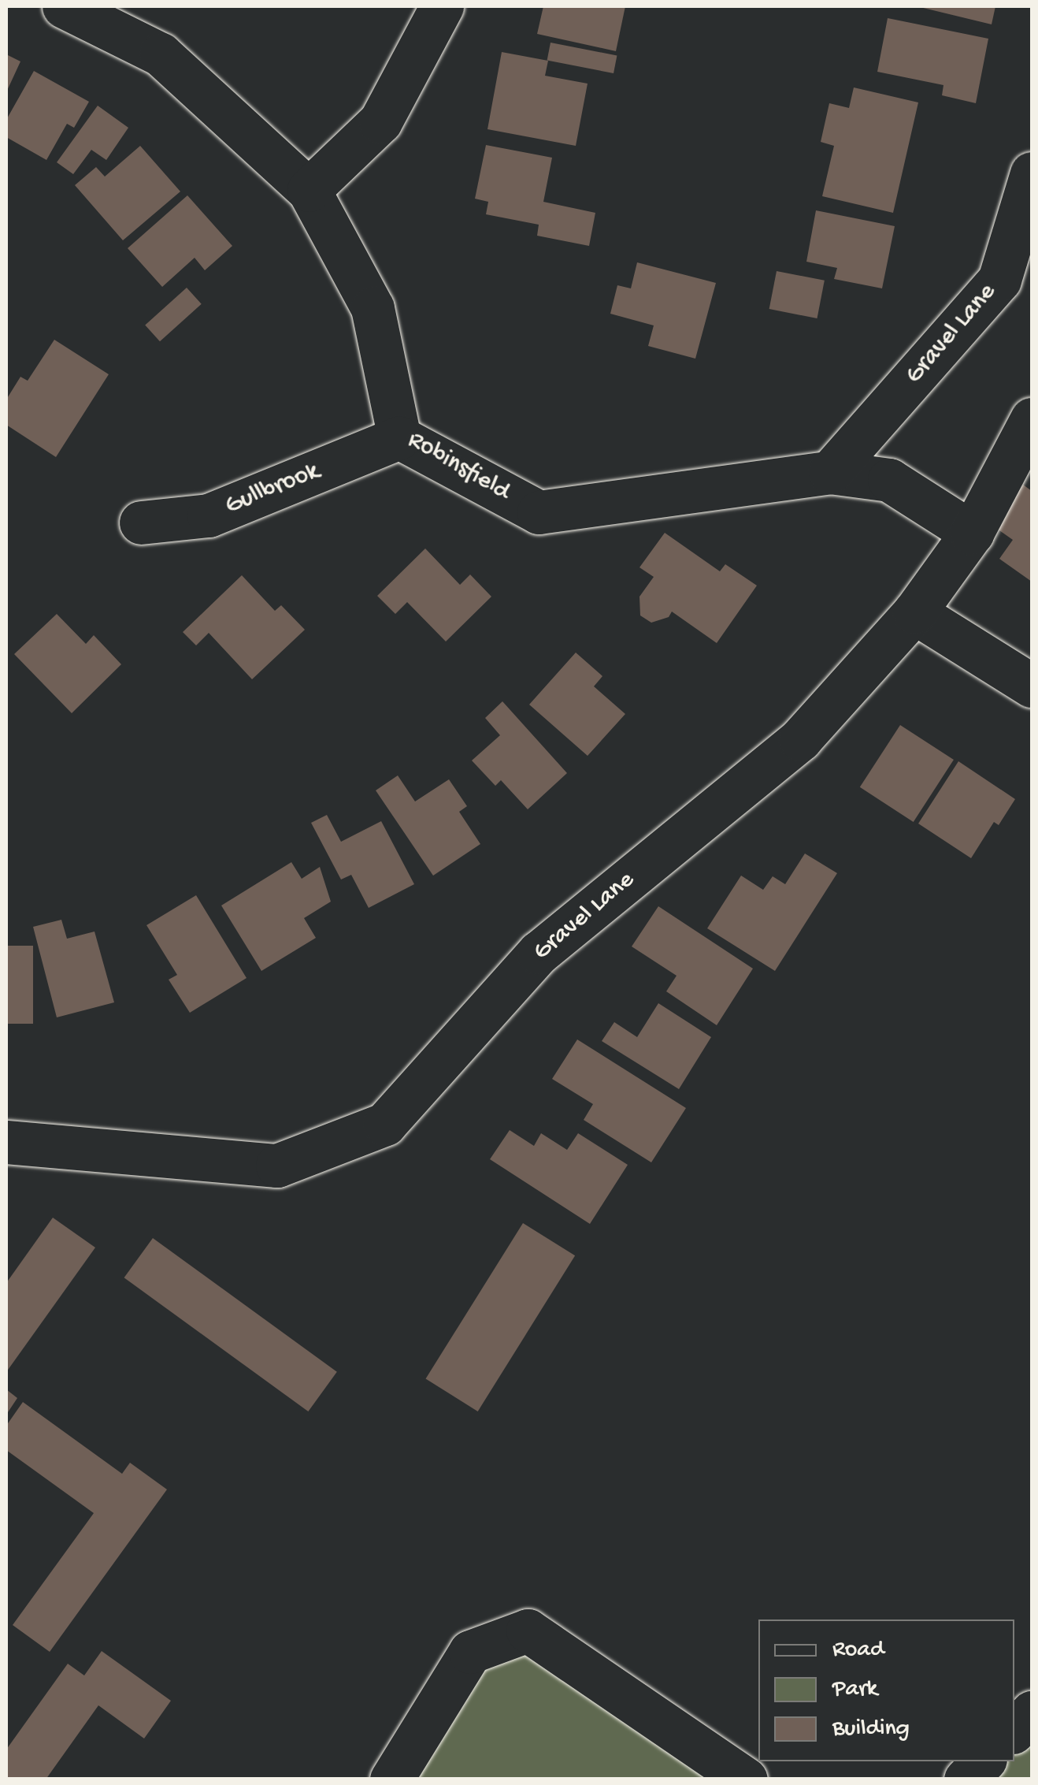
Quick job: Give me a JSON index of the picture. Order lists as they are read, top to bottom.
{
  "streets": {
    "street": ["Gravel Lane", "Robinsfield", "Gullbrook"]
  },
  "crossings": [
    ["Gravel Lane", "Robinsfield"],
    ["Robinsfield", "Gullbrook"]
  ],
  "legend": ["Road", "Park", "Building"]
}
